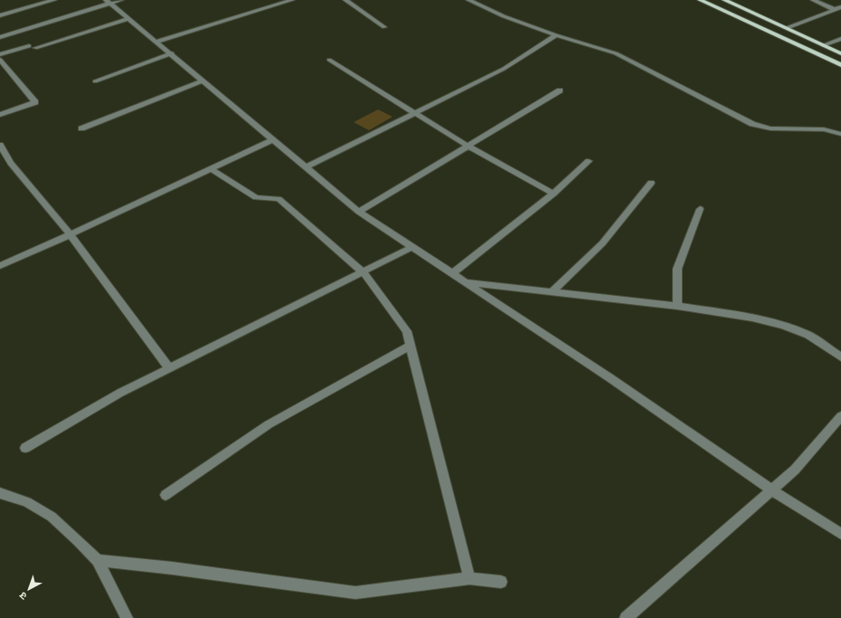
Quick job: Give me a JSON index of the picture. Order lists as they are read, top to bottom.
{
  "north": "bottom left"
}
